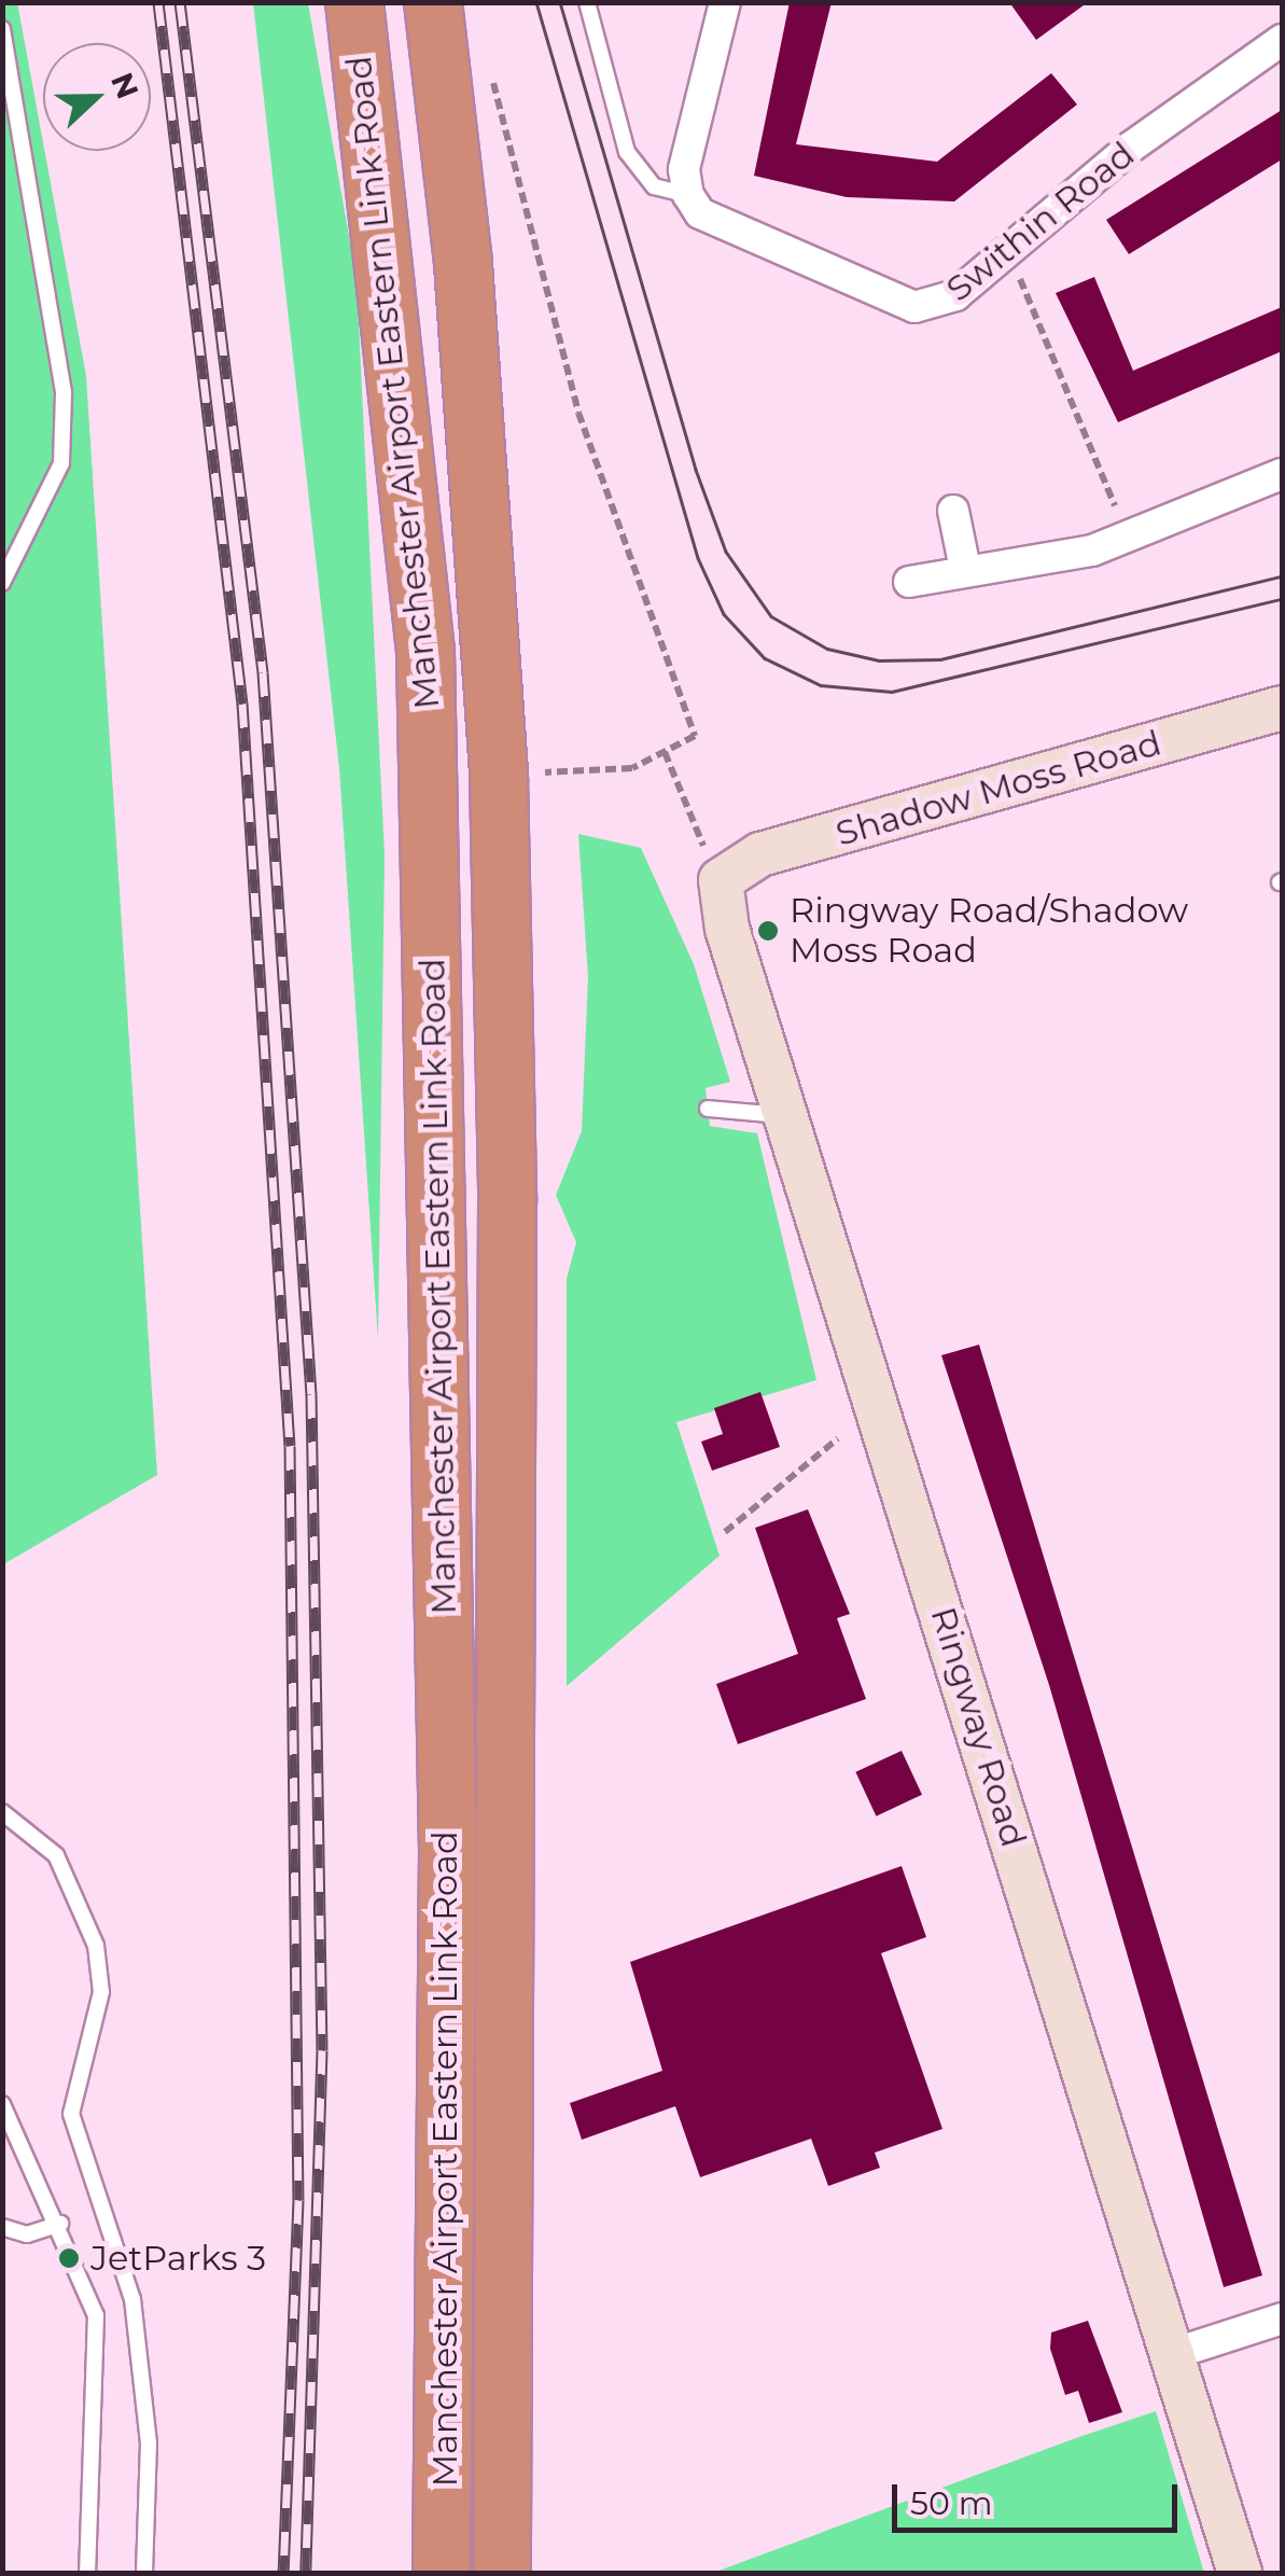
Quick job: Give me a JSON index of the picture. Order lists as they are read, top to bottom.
{
  "streets": {
    "highway": ["Manchester Airport Eastern Link Road"],
    "street": ["Swithin Road", "Shadow Moss Road", "Ringway Road"]
  },
  "crossings": [
    ["Shadow Moss Road", "Ringway Road"]
  ],
  "places": ["Ringway Road/Shadow Moss Road", "JetParks 3"],
  "scale_bar": "50 m",
  "north": "right"
}
